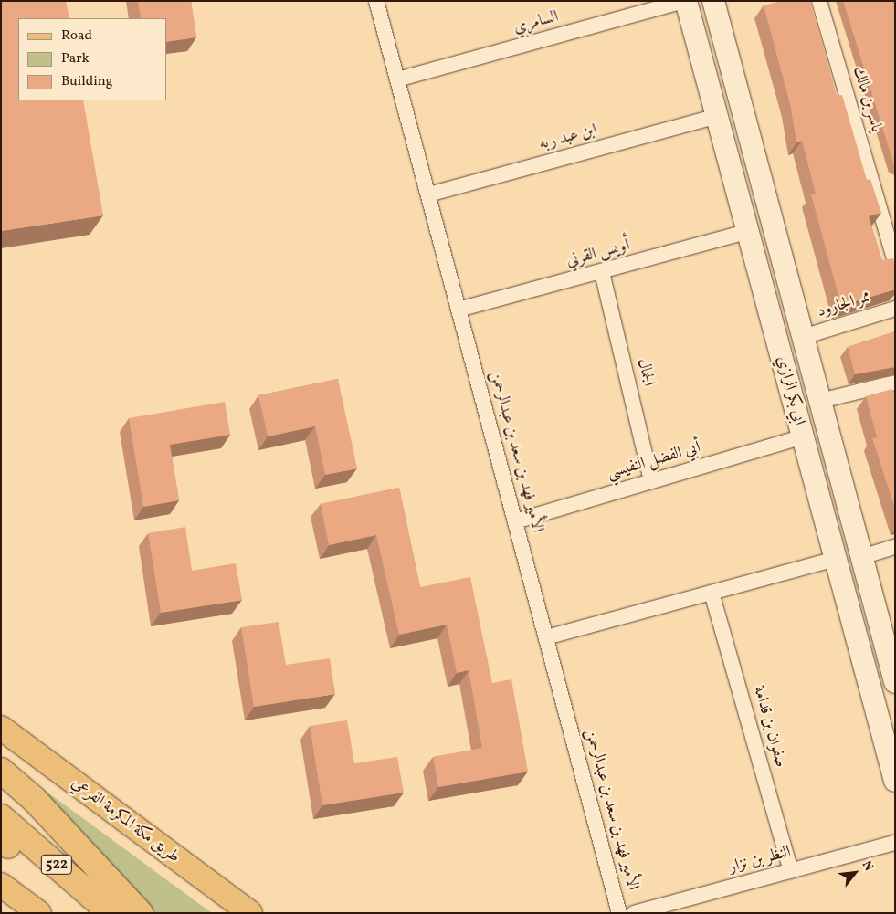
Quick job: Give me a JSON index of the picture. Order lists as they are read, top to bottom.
{
  "streets": {
    "highway": ["522"],
    "main road": ["طريق مكة المكرمة الفرعي"],
    "street": [
      "السامري",
      "ياسر بن مالك",
      "ابن عبد ربه",
      "أويس القرني",
      "ممر الجارود",
      "الجمال",
      "ابي بكر الرازي",
      "الأمير فهد بن سعد بن عبدالرحمن",
      "أبي الفضل النفيسي",
      "صفوان بن قدامة",
      "النظر بن نزار"
    ]
  },
  "crossings": [
    ["السامري", "ابي بكر الرازي"],
    ["السامري", "الأمير فهد بن سعد بن عبدالرحمن"],
    ["ابن عبد ربه", "ابي بكر الرازي"],
    ["ابن عبد ربه", "الأمير فهد بن سعد بن عبدالرحمن"],
    ["أويس القرني", "الجمال"],
    ["أويس القرني", "ابي بكر الرازي"],
    ["أويس القرني", "الأمير فهد بن سعد بن عبدالرحمن"],
    ["ممر الجارود", "ابي بكر الرازي"],
    ["الجمال", "أبي الفضل النفيسي"],
    ["ابي بكر الرازي", "أبي الفضل النفيسي"],
    ["الأمير فهد بن سعد بن عبدالرحمن", "أبي الفضل النفيسي"],
    ["صفوان بن قدامة", "النظر بن نزار"]
  ],
  "legend": ["Road", "Park", "Building"],
  "north": "top right"
}
